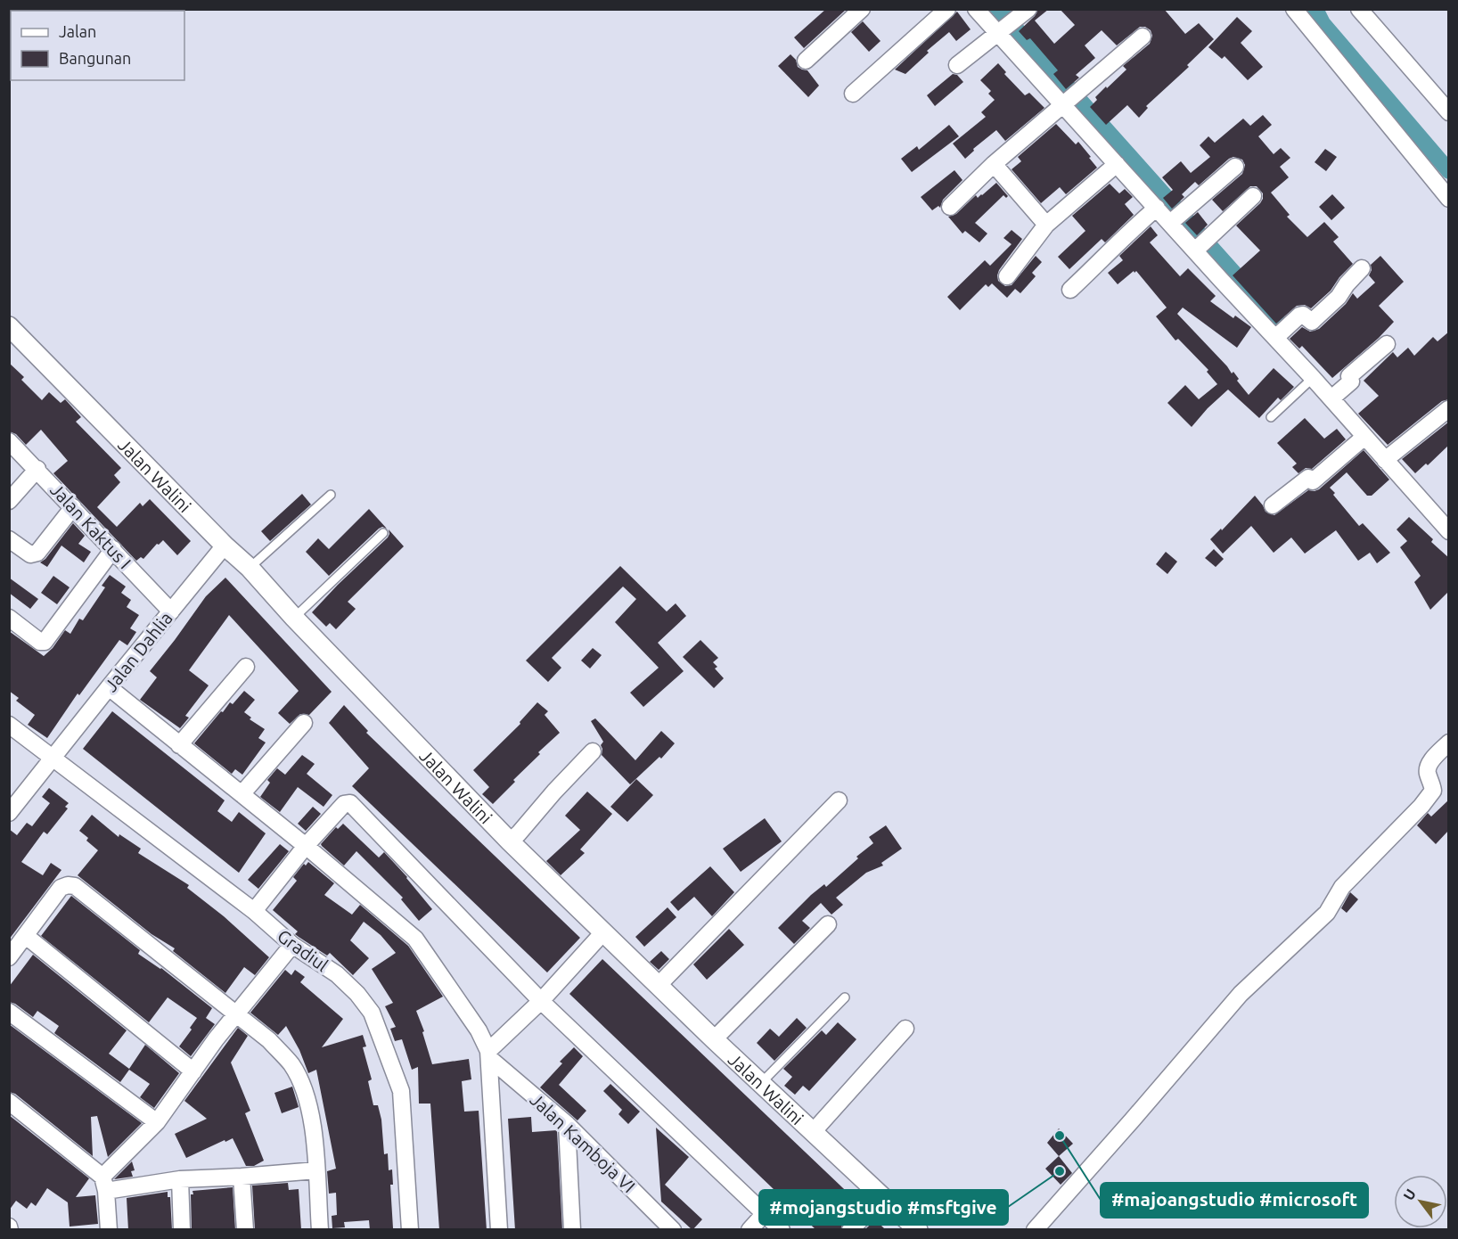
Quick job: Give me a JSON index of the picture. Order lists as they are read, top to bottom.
{
  "streets": {
    "street": [
      "Jalan Walini",
      "Jalan Kaktus I",
      "Jalan Dahlia",
      "Gradiul",
      "Jalan Kamboja VI"
    ]
  },
  "crossings": [
    ["Jalan Walini", "Jalan Dahlia"],
    ["Jalan Kaktus I", "Jalan Dahlia"],
    ["Jalan Dahlia", "Gradiul"]
  ],
  "places": ["#majoangstudio #microsoft", "#mojangstudio #msftgive"],
  "legend": ["Jalan", "Bangunan"],
  "north": "top left"
}
